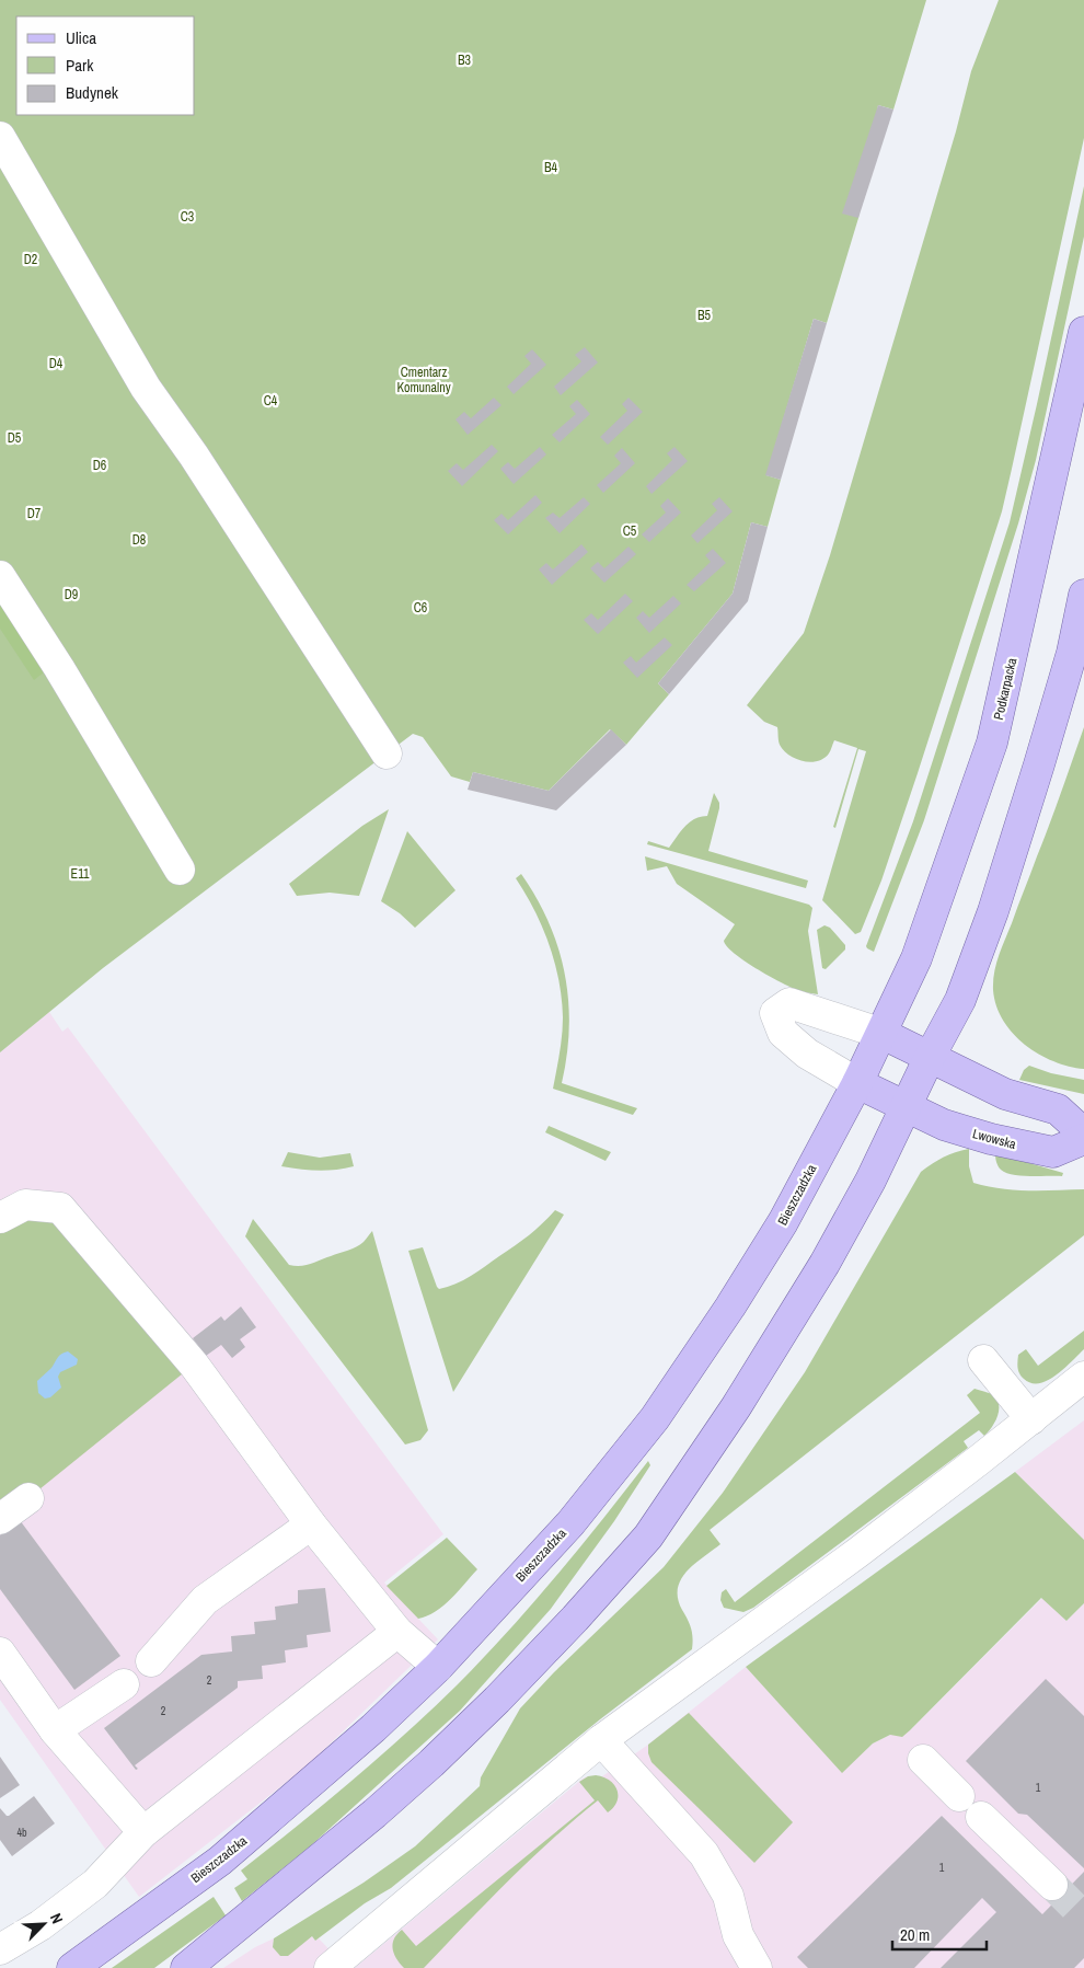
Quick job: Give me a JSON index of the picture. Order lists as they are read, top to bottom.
{
  "streets": {
    "main road": ["Podkarpacka", "Lwowska", "Bieszczadzka"]
  },
  "crossings": [
    ["Podkarpacka", "Bieszczadzka"],
    ["Lwowska", "Bieszczadzka"]
  ],
  "parks": [
    "B3",
    "B4",
    "C3",
    "D2",
    "B5",
    "D4",
    "Cmentarz Komunalny",
    "C4",
    "D5",
    "D6",
    "D7",
    "C5",
    "D8",
    "D9",
    "C6",
    "E11"
  ],
  "house_numbers": [
    "2",
    "2",
    "1",
    "4b",
    "1"
  ],
  "legend": ["Ulica", "Park", "Budynek"],
  "scale_bar": "20 m",
  "north": "top right"
}
